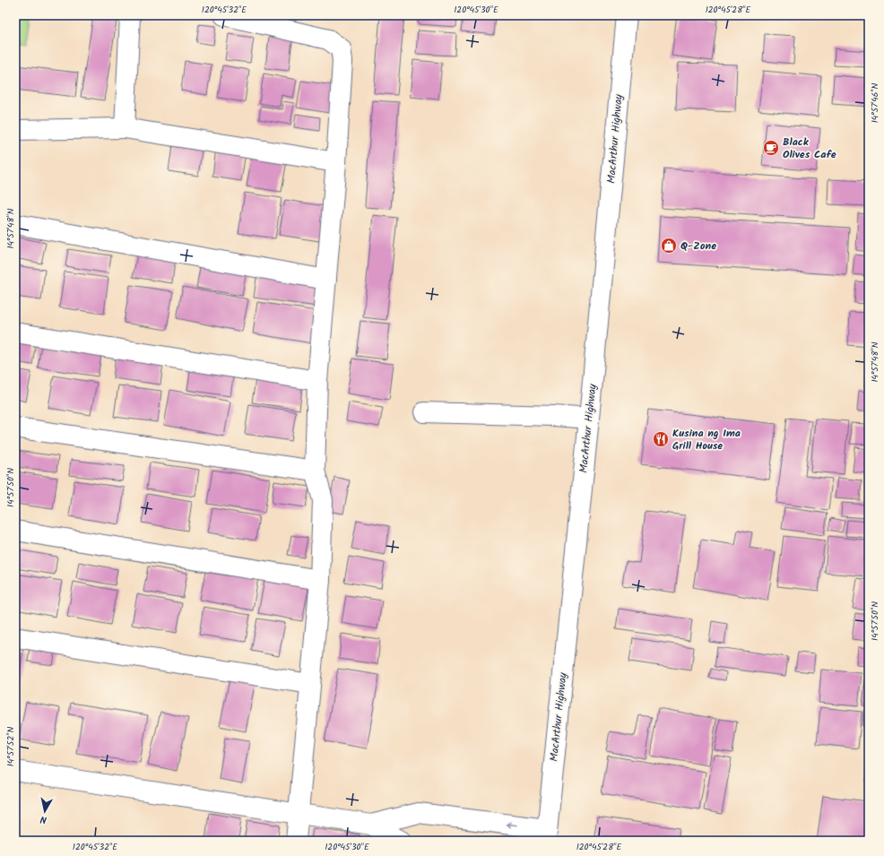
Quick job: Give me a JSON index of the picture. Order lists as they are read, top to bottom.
{
  "streets": {
    "main road": ["MacArthur Highway"]
  },
  "places": {
    "cafe": ["Black Olives Cafe"],
    "shop": ["Q-Zone"],
    "restaurant": ["Kusina ng Ima Grill House"]
  },
  "north": "bottom",
  "coordinates": [
    "120°45'32\"E",
    "120°45'30\"E",
    "120°45'28\"E",
    "14°57'46\"N",
    "14°57'48\"N",
    "14°57'50\"N",
    "14°57'52\"N"
  ]
}
